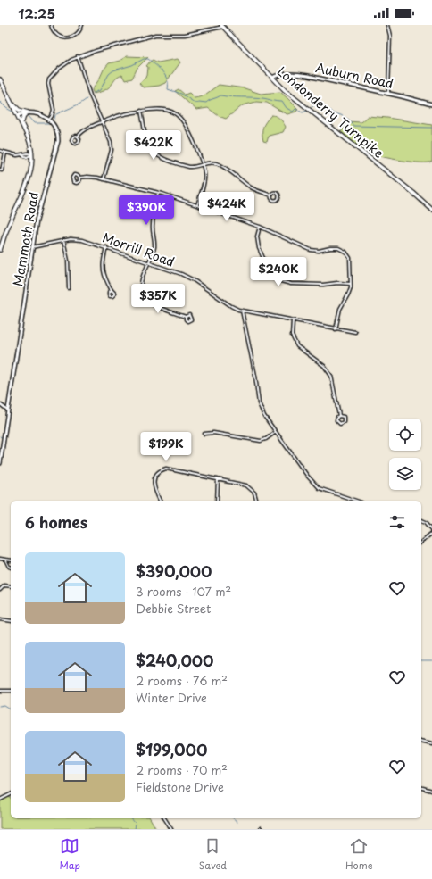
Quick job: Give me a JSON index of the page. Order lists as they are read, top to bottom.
{
  "streets": {
    "main road": ["Auburn Road", "Londonderry Turnpike", "Mammoth Road"],
    "street": ["Morrill Road"]
  },
  "crossings": [
    ["Auburn Road", "Londonderry Turnpike"],
    ["Mammoth Road", "Morrill Road"]
  ],
  "page": {
    "status": "12:25",
    "price": [
      "$422K",
      "$424K",
      "$390K",
      "$240K",
      "$357K",
      "$199K"
    ],
    "heading": "6 homes",
    "list": [
      {
        "name": "$390,000",
        "note": "3 rooms · 107 m² · Debbie Street"
      },
      {
        "name": "$240,000",
        "note": "2 rooms · 76 m² · Winter Drive"
      },
      {
        "name": "$199,000",
        "note": "2 rooms · 70 m² · Fieldstone Drive"
      }
    ],
    "tabs": ["Map", "Saved", "Home"]
  }
}
